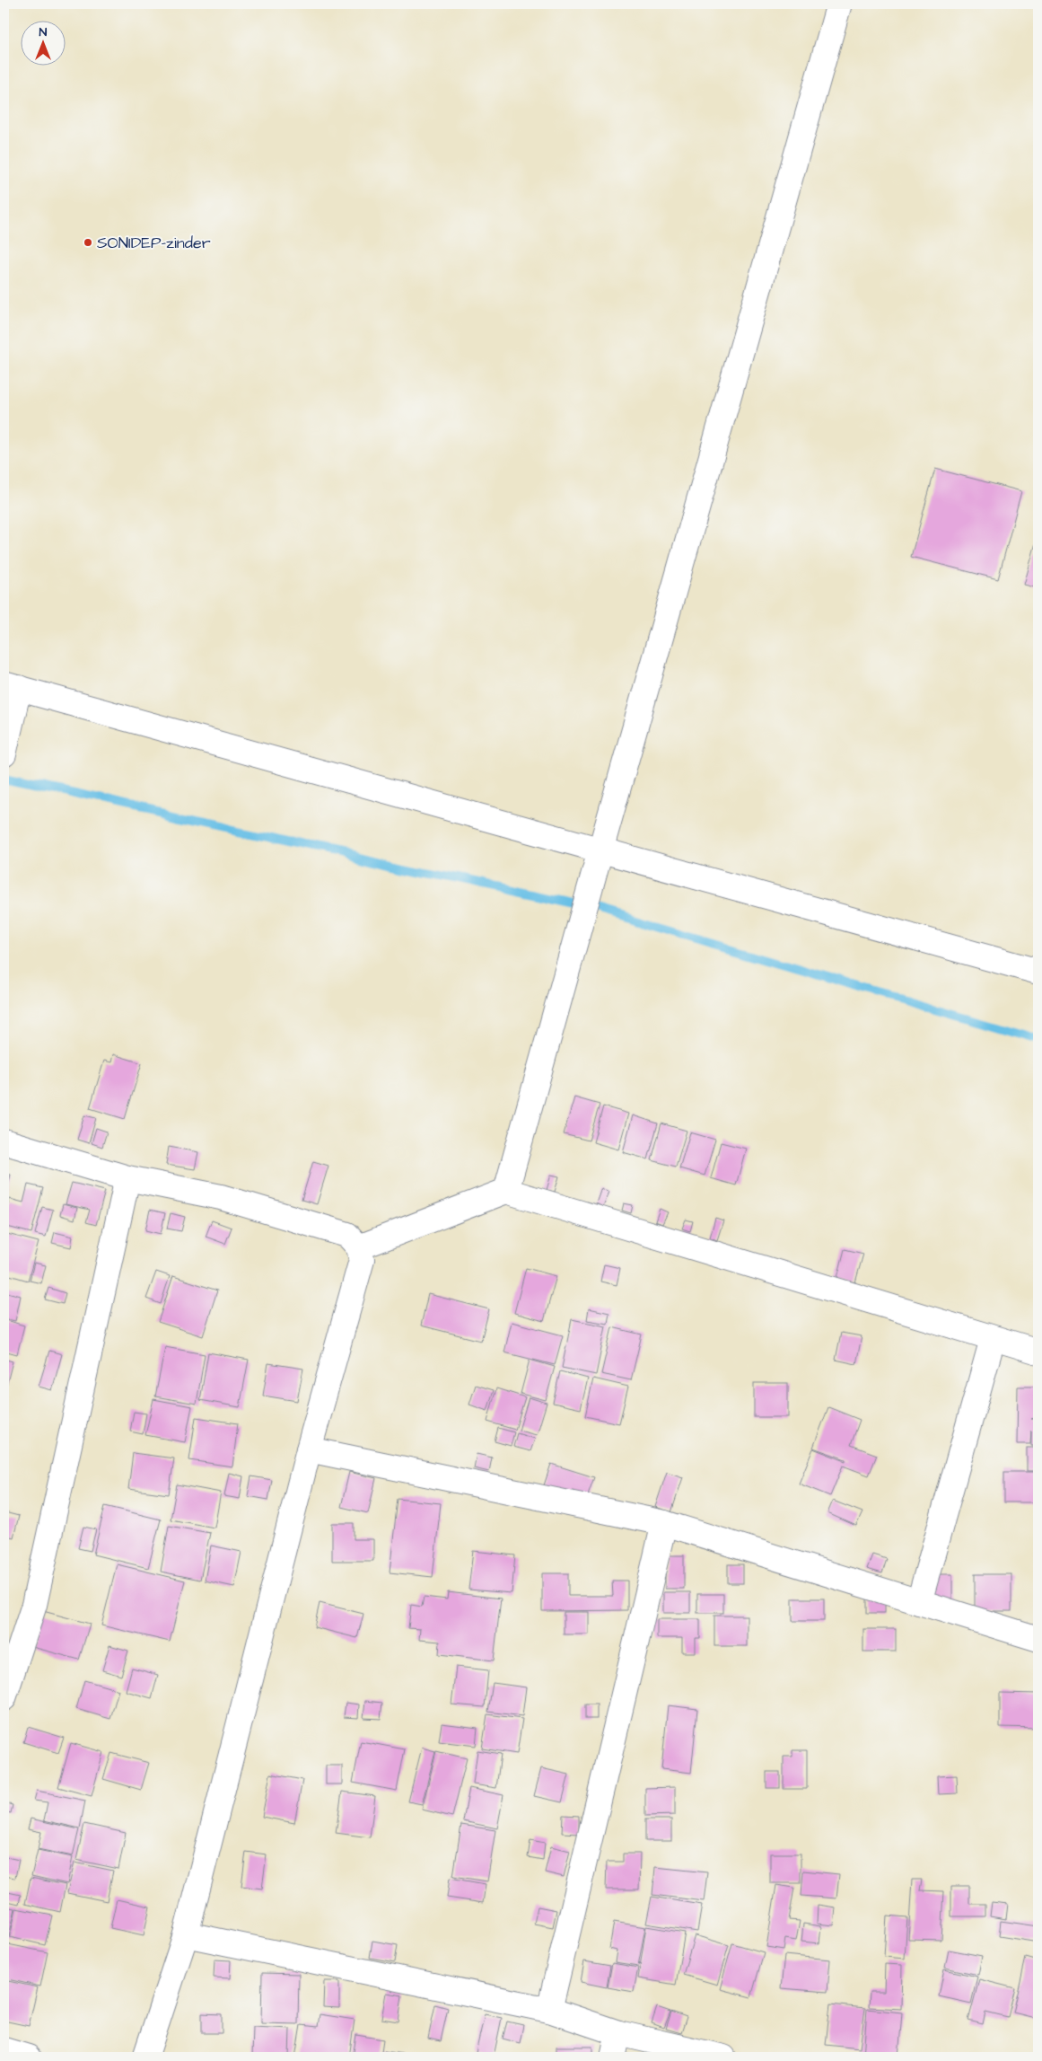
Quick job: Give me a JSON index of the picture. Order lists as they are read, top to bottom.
{
  "places": ["SONIDEP-zinder"],
  "north": "top"
}
